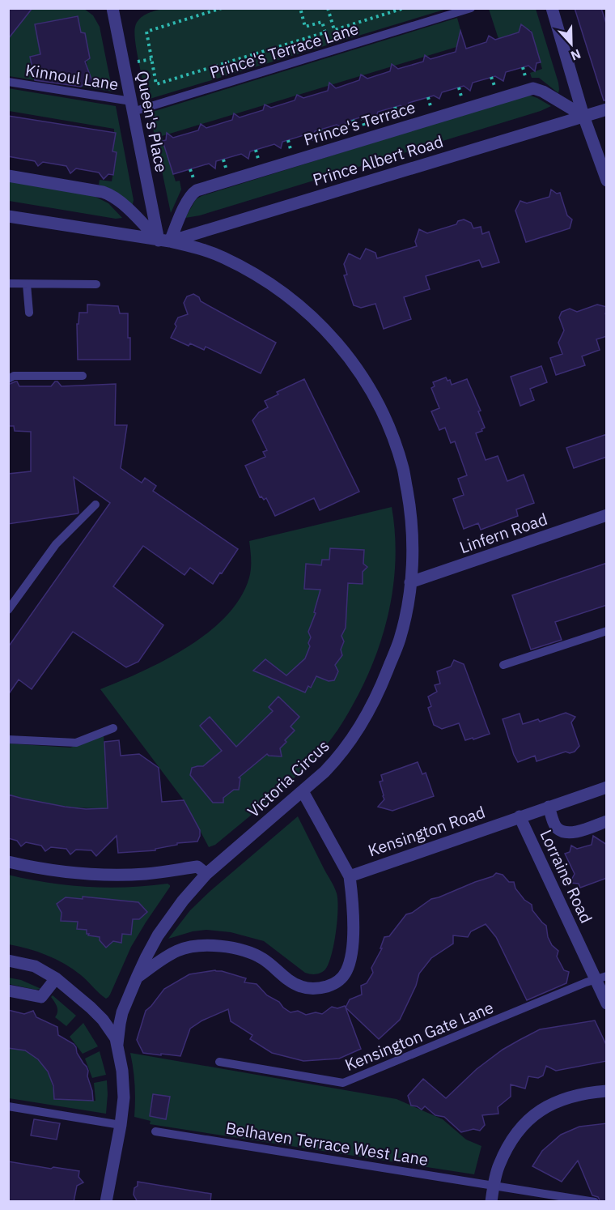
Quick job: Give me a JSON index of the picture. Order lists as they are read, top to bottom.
{
  "streets": {
    "street": [
      "Queen's Place",
      "Prince's Terrace",
      "Prince Albert Road",
      "Linfern Road",
      "Victoria Circus",
      "Kensington Road",
      "Lorraine Road"
    ],
    "lane": [
      "Prince's Terrace Lane",
      "Kinnoul Lane",
      "Kensington Gate Lane",
      "Belhaven Terrace West Lane"
    ]
  },
  "crossings": [
    ["Prince's Terrace Lane", "Kinnoul Lane"],
    ["Prince's Terrace Lane", "Queen's Place"],
    ["Kinnoul Lane", "Queen's Place"],
    ["Queen's Place", "Prince's Terrace"],
    ["Queen's Place", "Prince Albert Road"],
    ["Queen's Place", "Victoria Circus"],
    ["Prince's Terrace", "Prince Albert Road"],
    ["Prince's Terrace", "Victoria Circus"],
    ["Prince Albert Road", "Victoria Circus"],
    ["Linfern Road", "Victoria Circus"],
    ["Kensington Road", "Lorraine Road"],
    ["Lorraine Road", "Kensington Gate Lane"]
  ],
  "north": "bottom"
}
